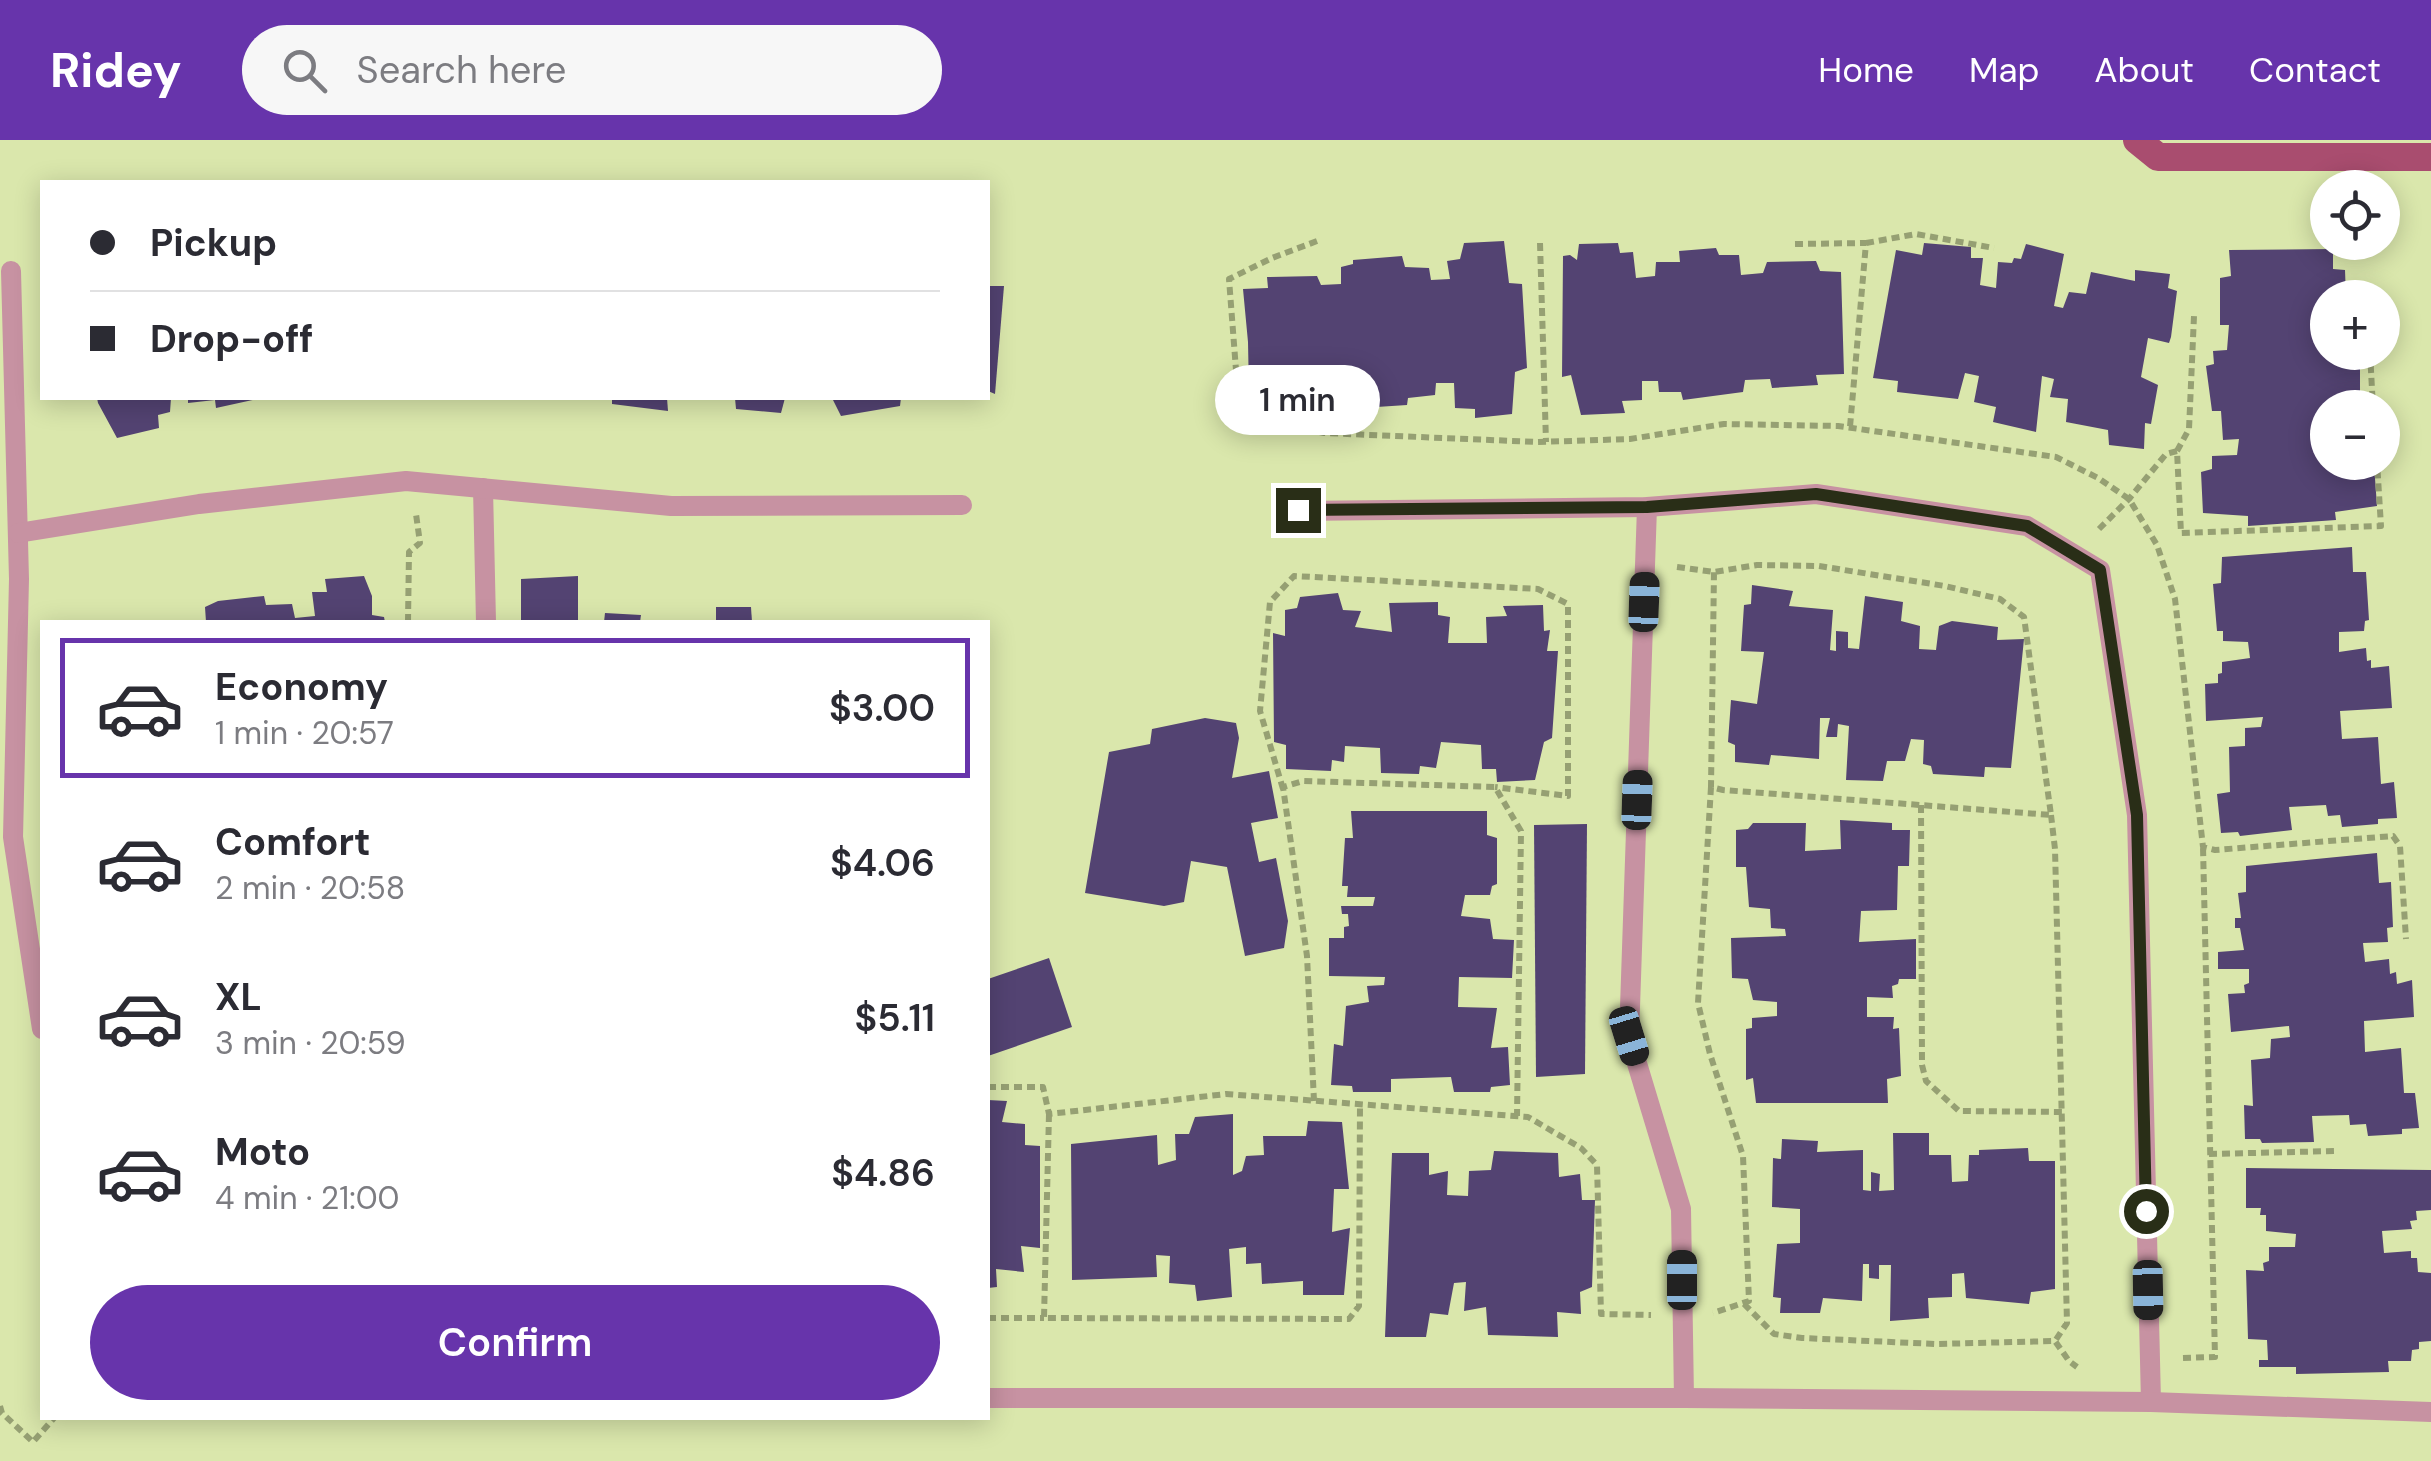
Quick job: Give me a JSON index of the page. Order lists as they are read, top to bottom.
{
  "page": {
    "header": "Ridey",
    "search": "Search here",
    "nav": [
      "Home",
      "Map",
      "About",
      "Contact"
    ],
    "map_buttons": ["+", "−"],
    "banner": ["Pickup", "Drop-off"],
    "bubble": "1 min",
    "list": [
      {
        "name": "Economy",
        "note": "1 min · 20:57",
        "value": "$3.00"
      },
      {
        "name": "Comfort",
        "note": "2 min · 20:58",
        "value": "$4.06"
      },
      {
        "name": "XL",
        "note": "3 min · 20:59",
        "value": "$5.11"
      },
      {
        "name": "Moto",
        "note": "4 min · 21:00",
        "value": "$4.86"
      }
    ],
    "buttons": "Confirm"
  }
}
